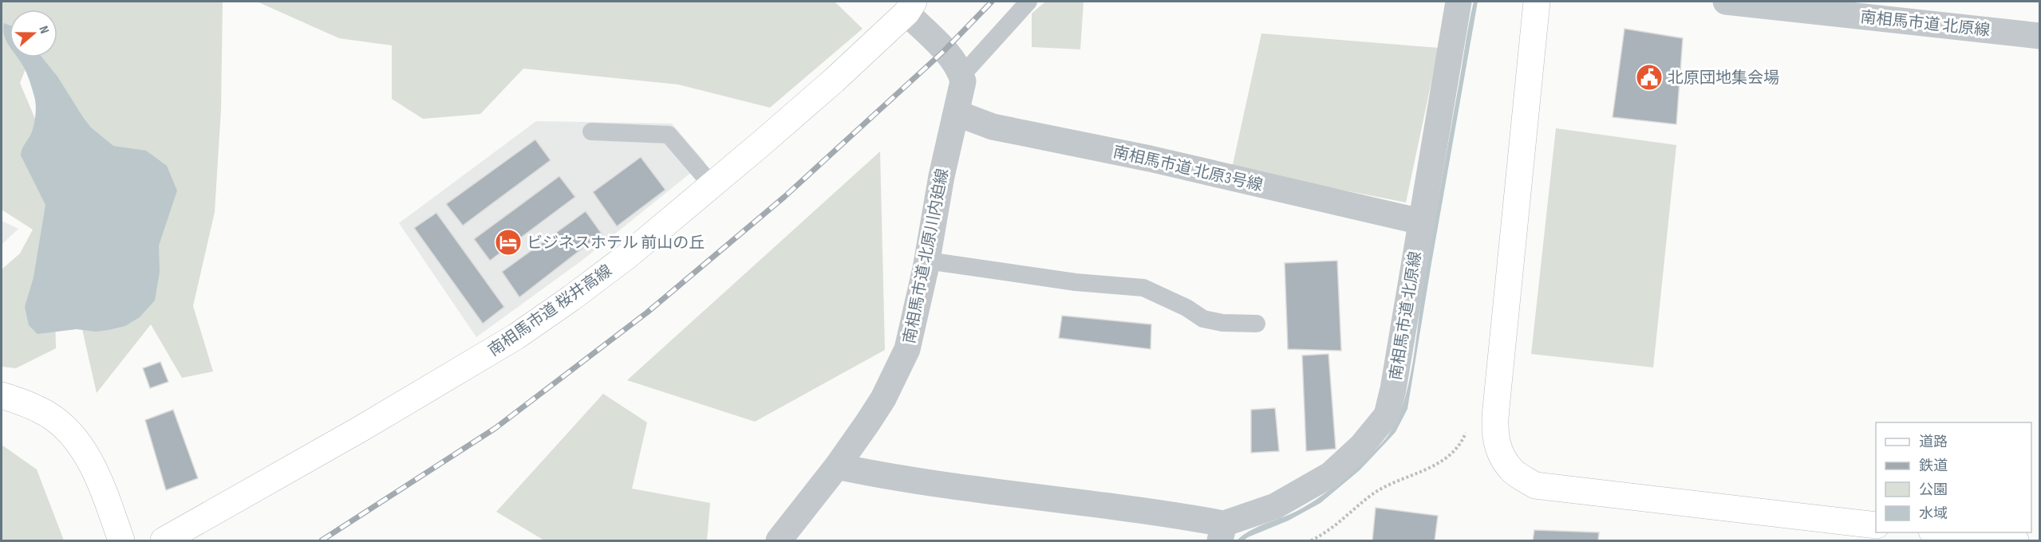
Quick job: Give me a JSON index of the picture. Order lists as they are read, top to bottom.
{
  "streets": {
    "street": [
      "南相馬市道 北原線",
      "南相馬市道 北原3号線",
      "南相馬市道 北原川内廹線",
      "南相馬市道 桜井高線"
    ]
  },
  "crossings": [
    ["南相馬市道 北原線", "南相馬市道 北原3号線"],
    ["南相馬市道 北原3号線", "南相馬市道 北原川内廹線"]
  ],
  "places": {
    "public building": ["北原団地集会場"],
    "hotel": ["ビジネスホテル 前山の丘"]
  },
  "legend": [
    "道路",
    "鉄道",
    "公園",
    "水域"
  ],
  "north": "right"
}
